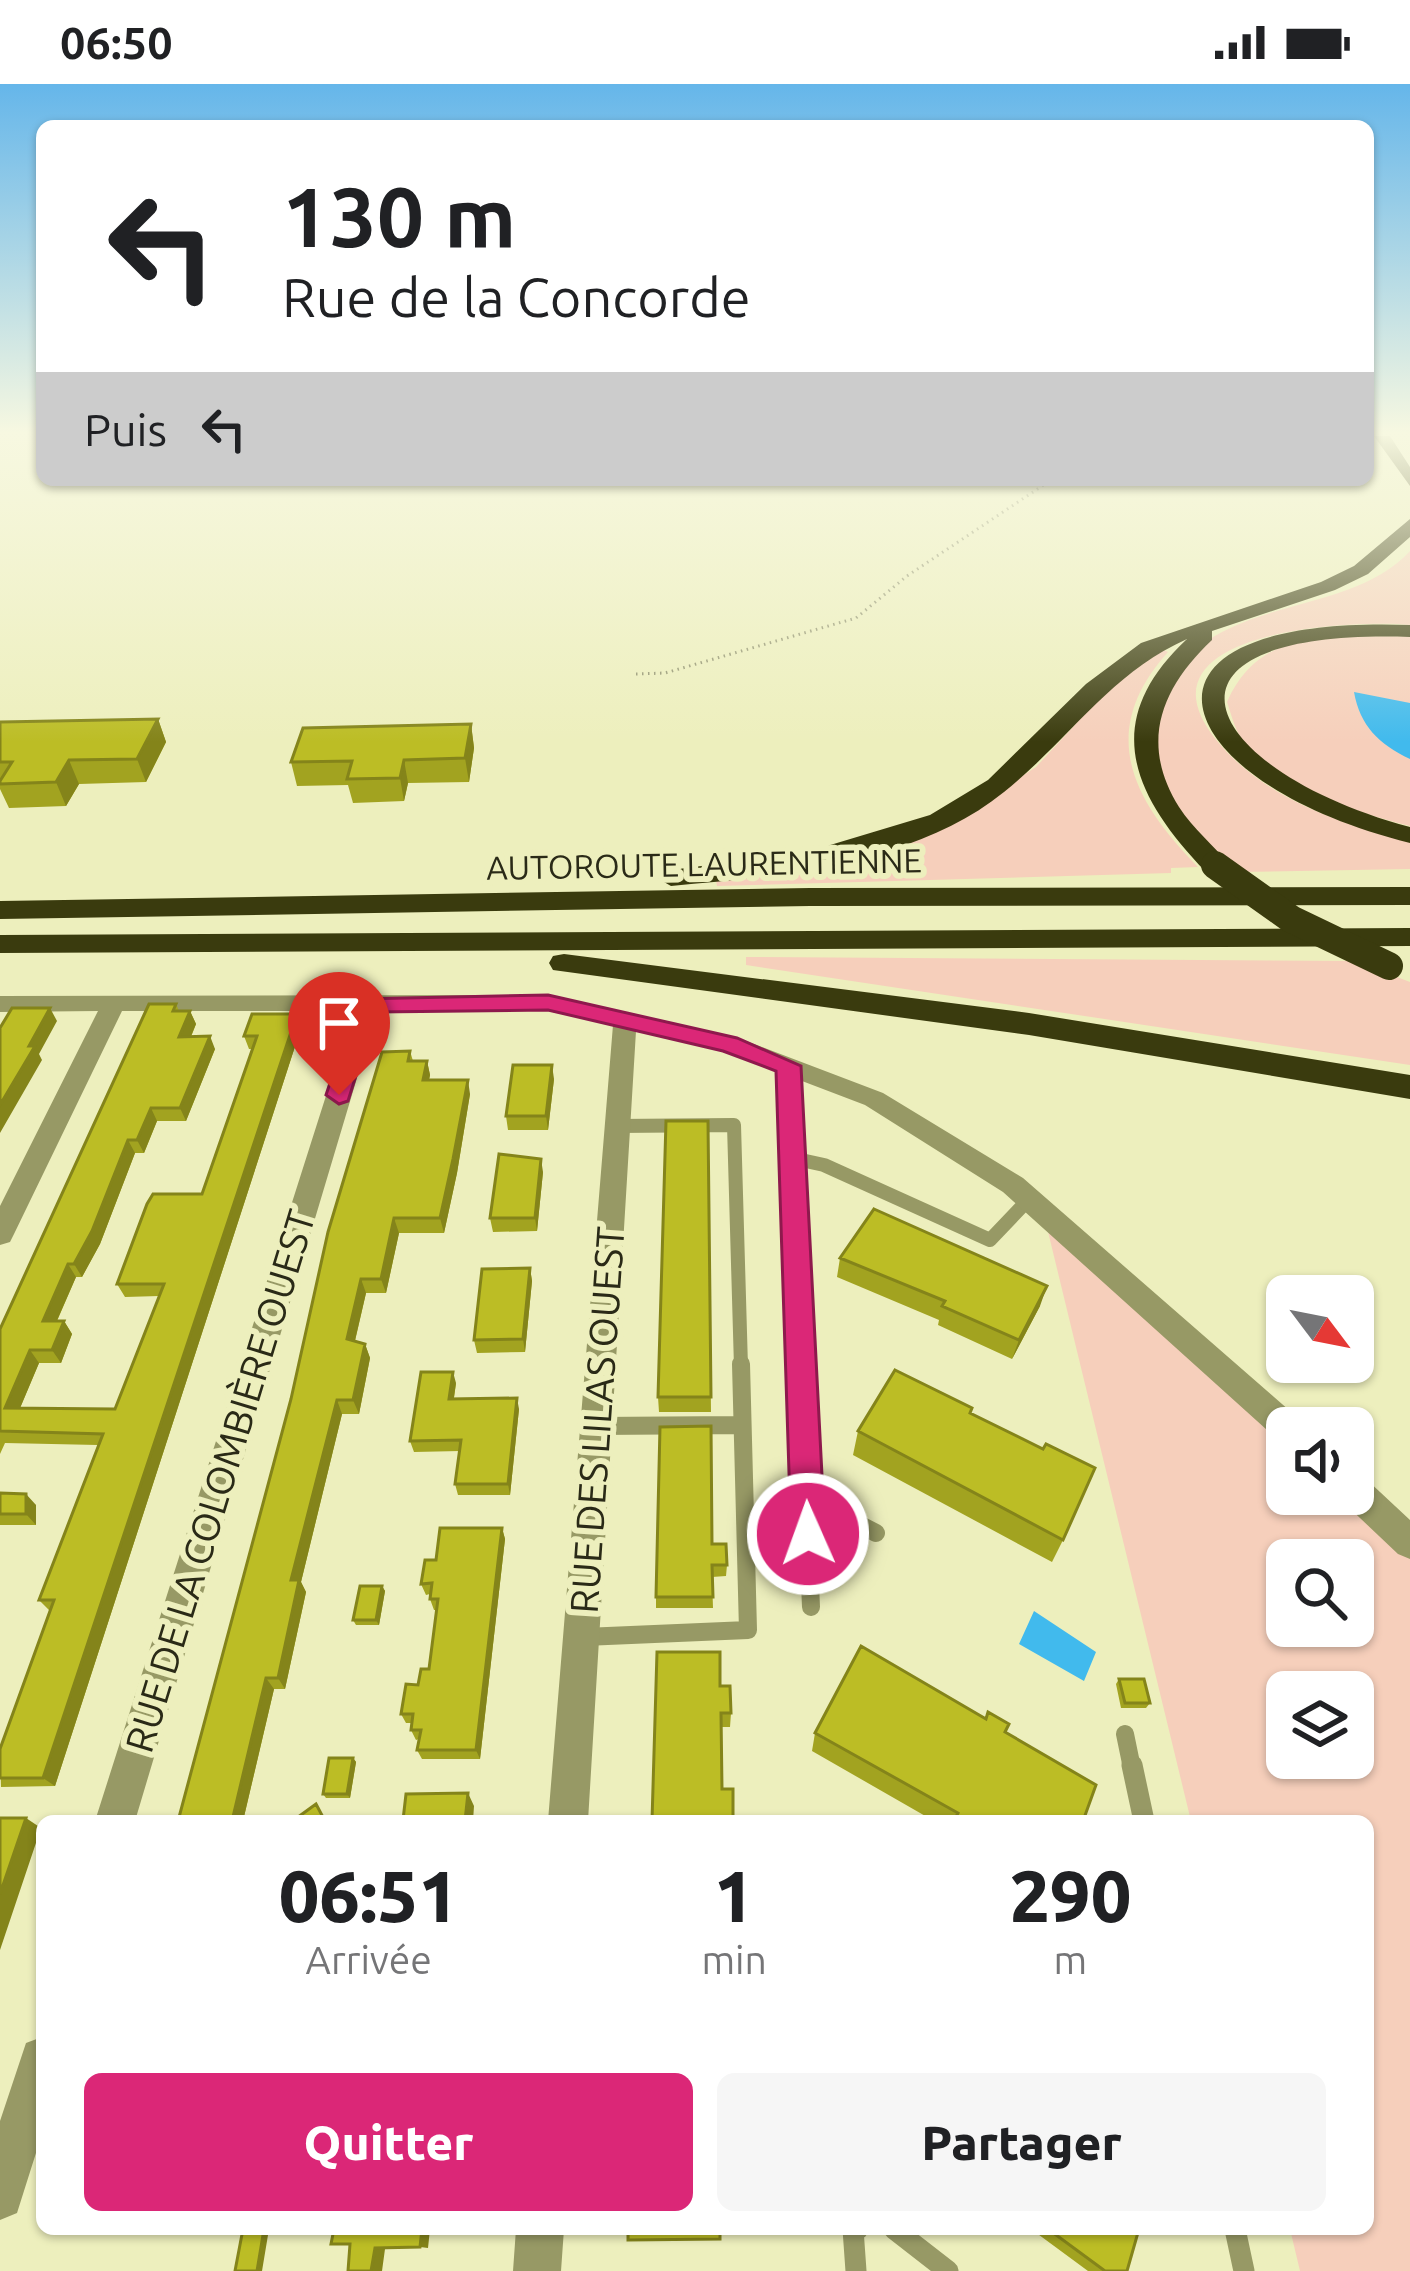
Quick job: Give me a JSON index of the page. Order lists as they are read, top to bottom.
{
  "streets": {
    "highway": ["AUTOROUTE LAURENTIENNE"],
    "street": ["RUE DES LILAS OUEST", "RUE DE LA COLOMBIÈRE OUEST"]
  },
  "north": "bottom right",
  "page": {
    "status": "06:50",
    "turn": ["130 m", "Rue de la Concorde"],
    "then": "Puis",
    "eta": [
      "06:51",
      "Arrivée",
      "1",
      "min",
      "290",
      "m"
    ],
    "buttons": ["Quitter", "Partager"]
  }
}
